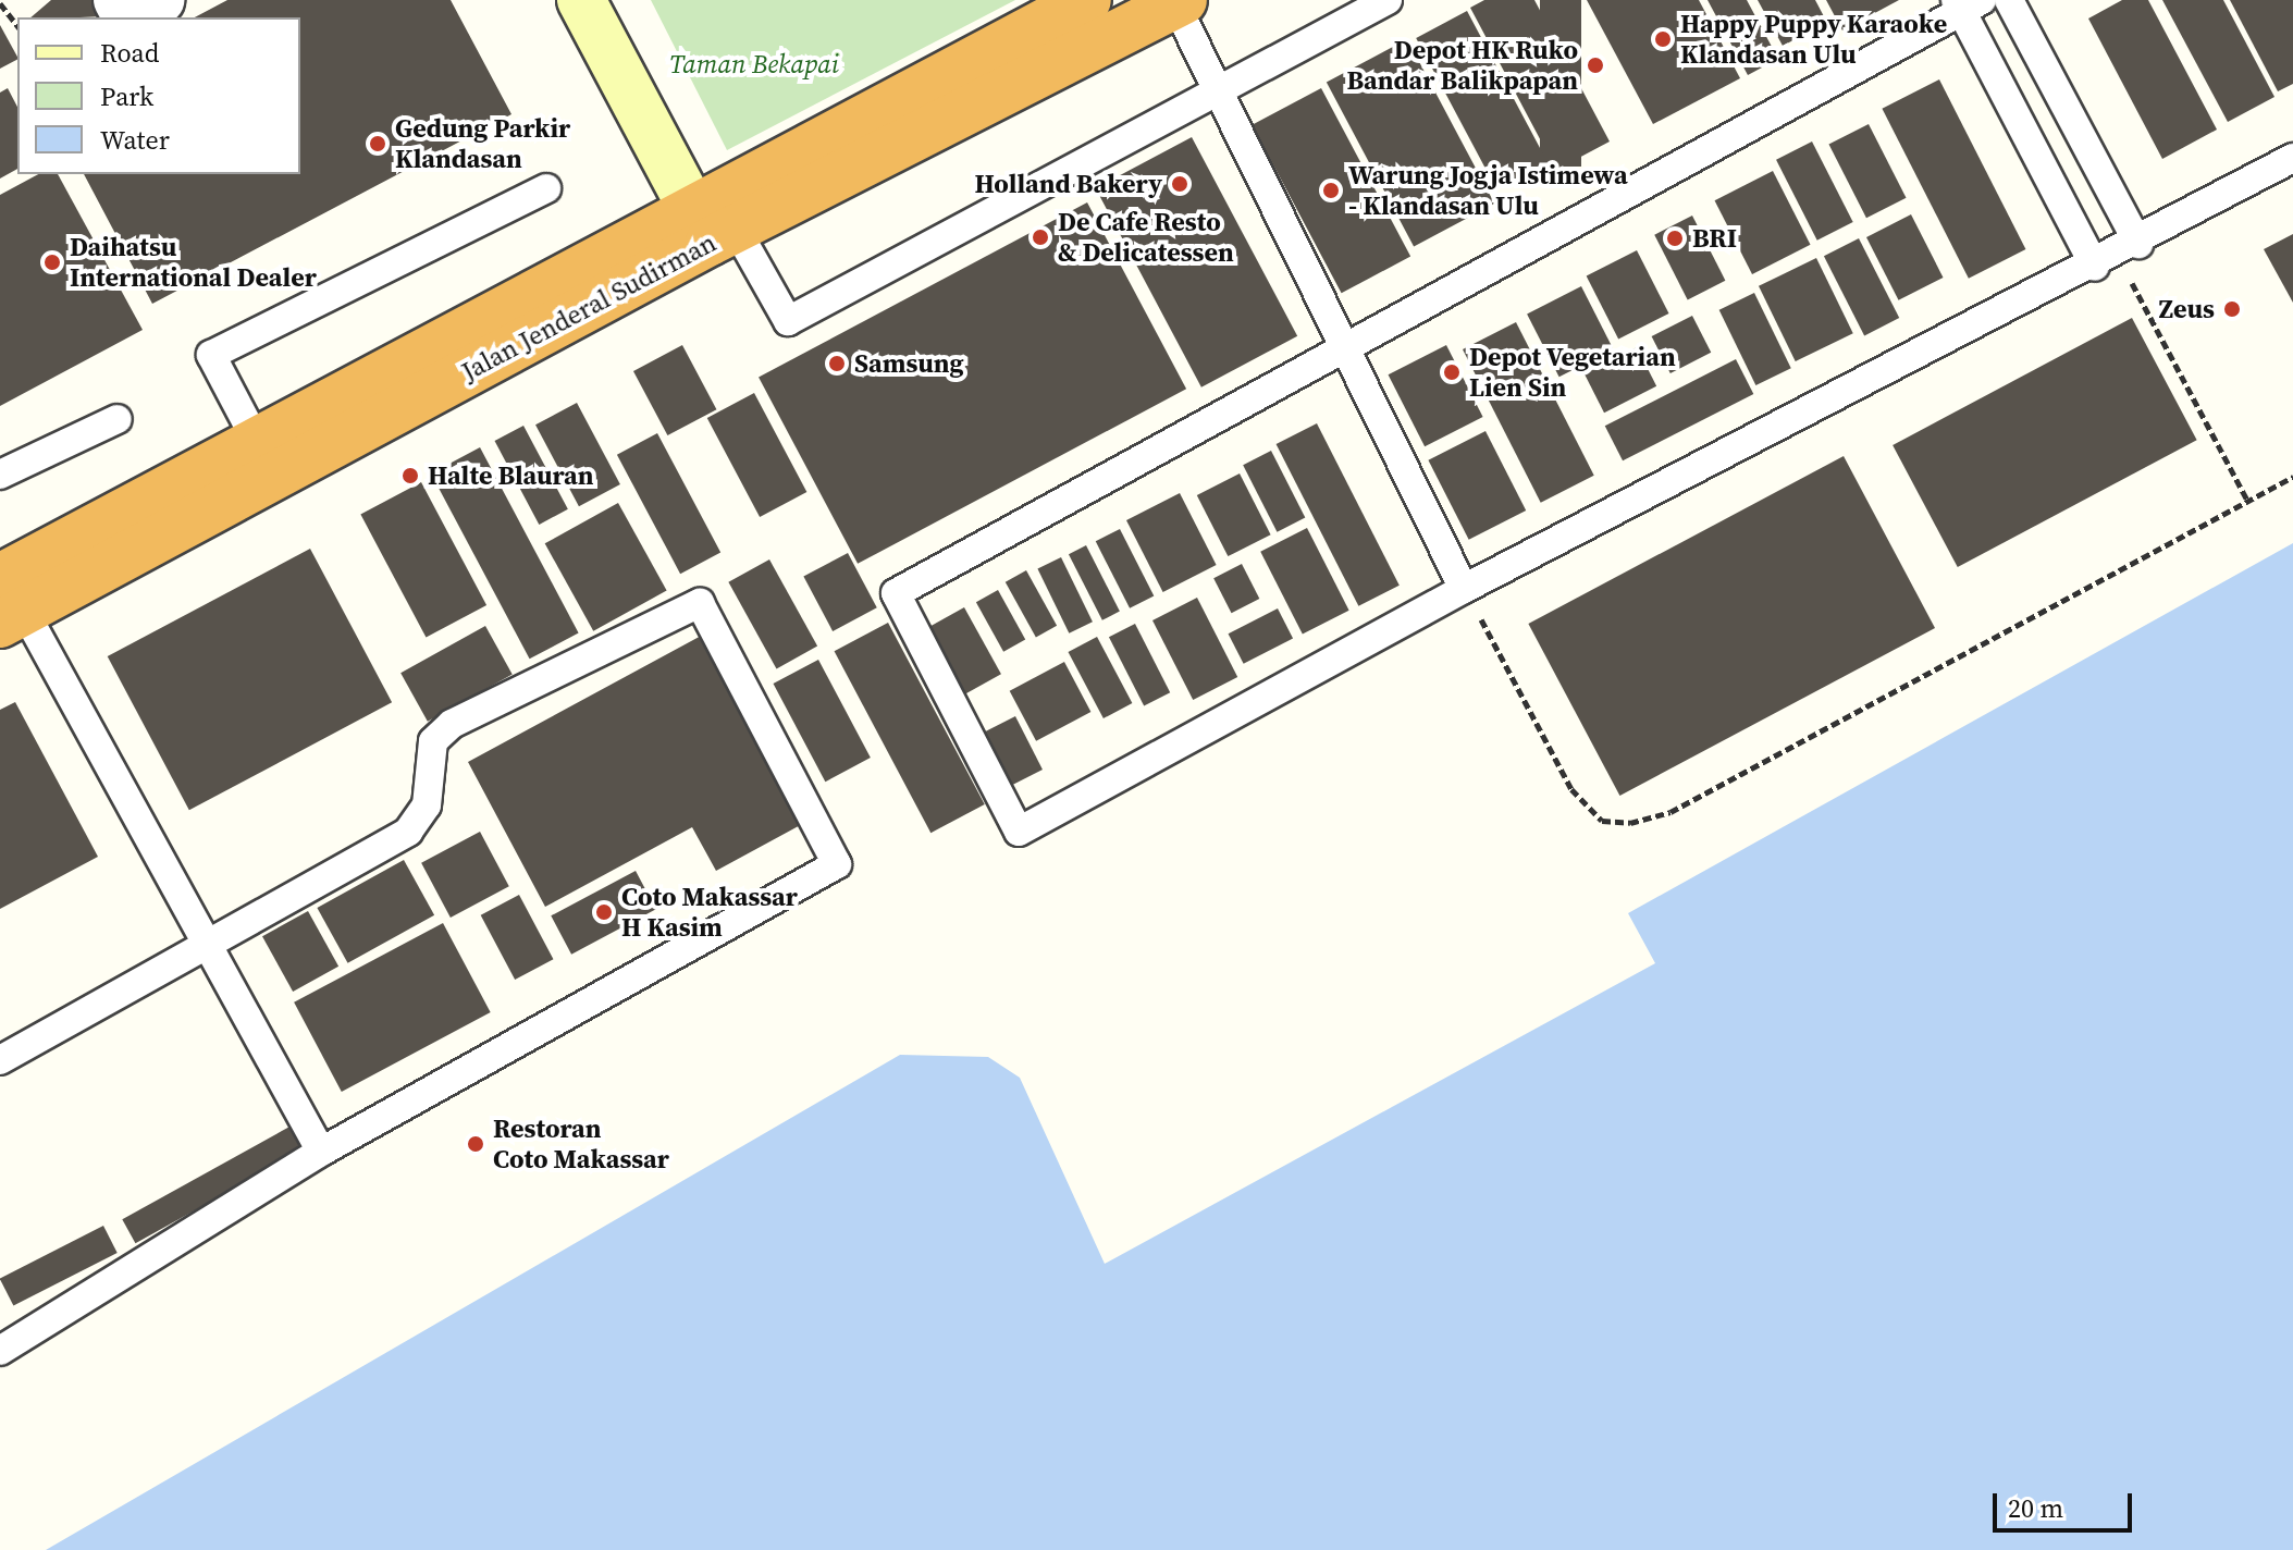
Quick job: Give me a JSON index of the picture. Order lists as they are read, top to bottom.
{
  "streets": {
    "highway": ["Jalan Jenderal Sudirman"]
  },
  "parks": ["Taman Bekapai"],
  "places": [
    "Happy Puppy Karaoke Klandasan Ulu",
    "Depot HK Ruko Bandar Balikpapan",
    "Gedung Parkir Klandasan",
    "Holland Bakery",
    "Warung Jogja Istimewa - Klandasan Ulu",
    "De Cafe Resto & Delicatessen",
    "BRI",
    "Daihatsu International Dealer",
    "Zeus",
    "Samsung",
    "Depot Vegetarian Lien Sin",
    "Halte Blauran",
    "Coto Makassar H Kasim",
    "Restoran Coto Makassar"
  ],
  "legend": ["Road", "Park", "Water"],
  "scale_bar": "20 m"
}
